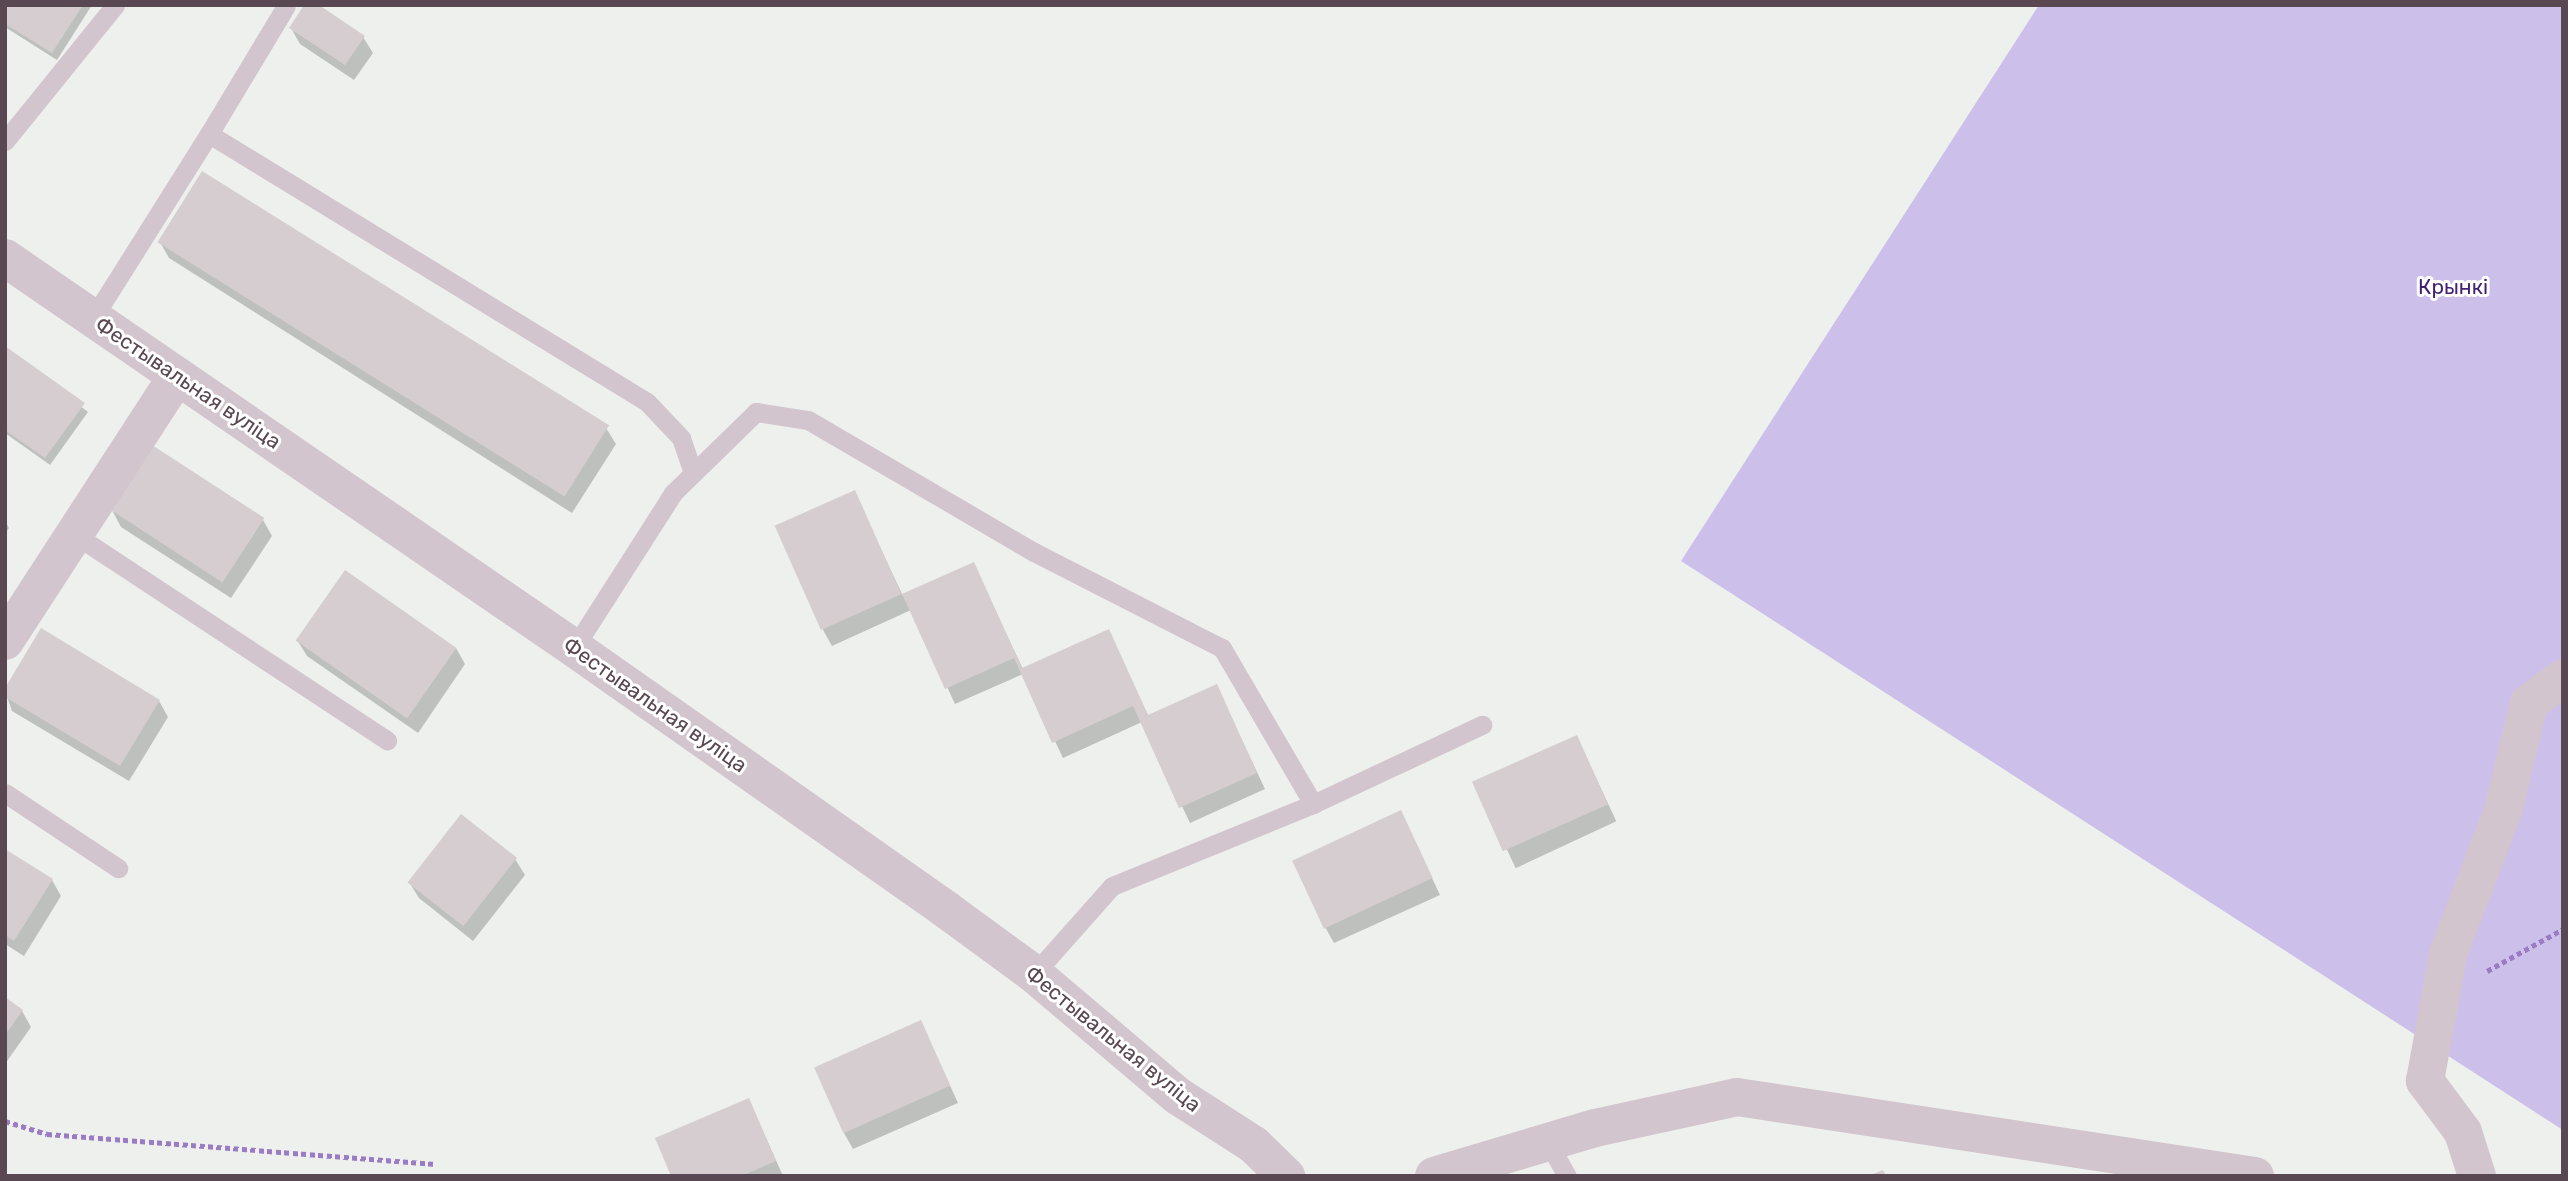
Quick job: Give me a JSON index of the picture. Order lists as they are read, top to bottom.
{
  "streets": {
    "street": ["Фестывальная вуліца"]
  },
  "parks": ["Крынкі"]
}
